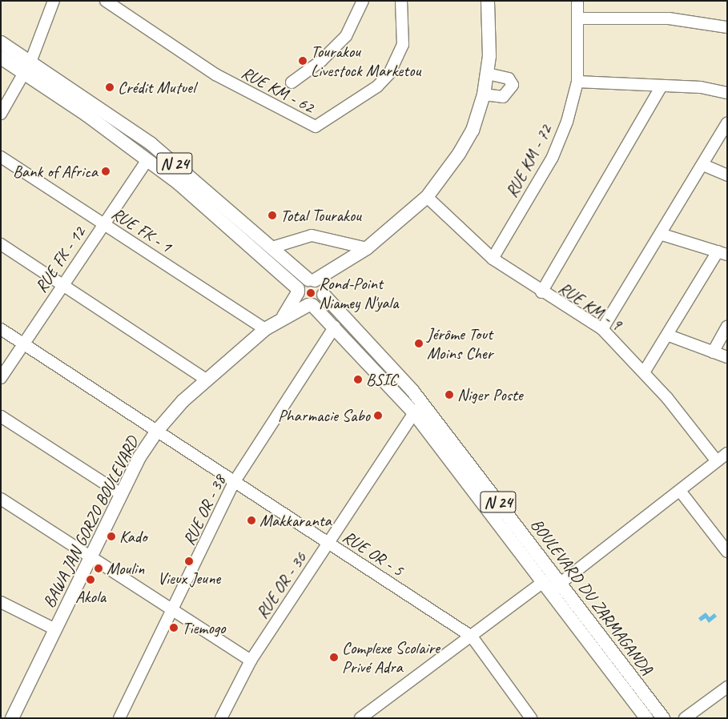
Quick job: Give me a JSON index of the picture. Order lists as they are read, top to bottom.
{
  "streets": {
    "main road": ["N 24", "BAWA JAN GORZO BOULEVARD", "BOULEVARD DU ZARMAGANDA"],
    "street": [
      "RUE KM - 62",
      "RUE KM - 72",
      "RUE FK - 1",
      "RUE FK - 12",
      "RUE KM - 9",
      "RUE OR - 38",
      "RUE OR - 5",
      "RUE OR - 36"
    ]
  },
  "crossings": [
    ["RUE KM - 72", "RUE KM - 9"],
    ["N 24", "RUE FK - 12"],
    ["N 24", "BAWA JAN GORZO BOULEVARD"],
    ["RUE FK - 1", "RUE FK - 12"],
    ["RUE FK - 1", "BAWA JAN GORZO BOULEVARD"],
    ["RUE FK - 12", "RUE OR - 5"],
    ["RUE OR - 38", "RUE OR - 5"],
    ["RUE OR - 38", "BOULEVARD DU ZARMAGANDA"],
    ["BAWA JAN GORZO BOULEVARD", "RUE OR - 5"],
    ["BAWA JAN GORZO BOULEVARD", "BOULEVARD DU ZARMAGANDA"],
    ["RUE OR - 5", "RUE OR - 36"],
    ["RUE OR - 36", "BOULEVARD DU ZARMAGANDA"]
  ],
  "places": [
    "Tourakou Livestock Marketou",
    "Crédit Mutuel",
    "Bank of Africa",
    "Total Tourakou",
    "Rond-Point Niamey N'yala",
    "Jérôme Tout Moins Cher",
    "BSIC",
    "Niger Poste",
    "Pharmacie Sabo",
    "Makkaranta",
    "Kado",
    "Vieux Jeune",
    "Moulin",
    "Akola",
    "Tiemogo",
    "Complexe Scolaire Privé Adra"
  ]
}
